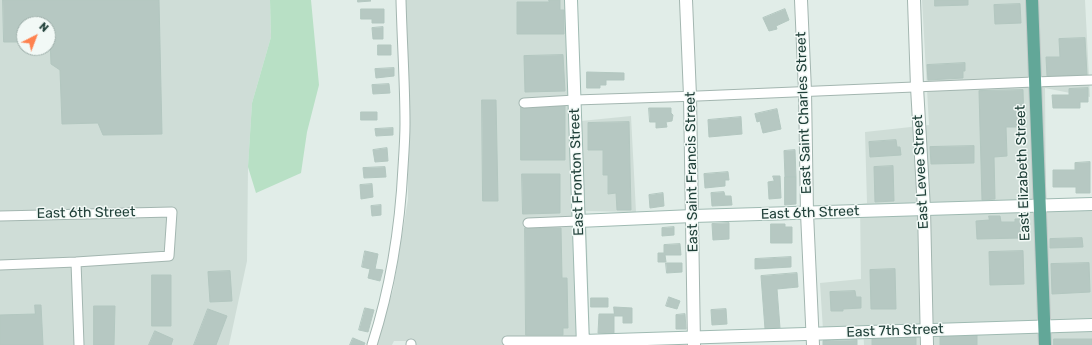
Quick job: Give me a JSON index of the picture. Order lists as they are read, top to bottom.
{
  "streets": {
    "main road": [
      "East Saint Charles Street",
      "East Fronton Street",
      "East Saint Francis Street",
      "East Levee Street",
      "East Elizabeth Street",
      "East 6th Street",
      "East 7th Street"
    ]
  },
  "crossings": [
    ["East Saint Charles Street", "East 6th Street"],
    ["East Saint Charles Street", "East 7th Street"],
    ["East Fronton Street", "East 6th Street"],
    ["East Fronton Street", "East 7th Street"],
    ["East Saint Francis Street", "East 6th Street"],
    ["East Saint Francis Street", "East 7th Street"],
    ["East Levee Street", "East 6th Street"],
    ["East Levee Street", "East 7th Street"],
    ["East Elizabeth Street", "East 6th Street"],
    ["East Elizabeth Street", "East 7th Street"]
  ],
  "north": "top right"
}
